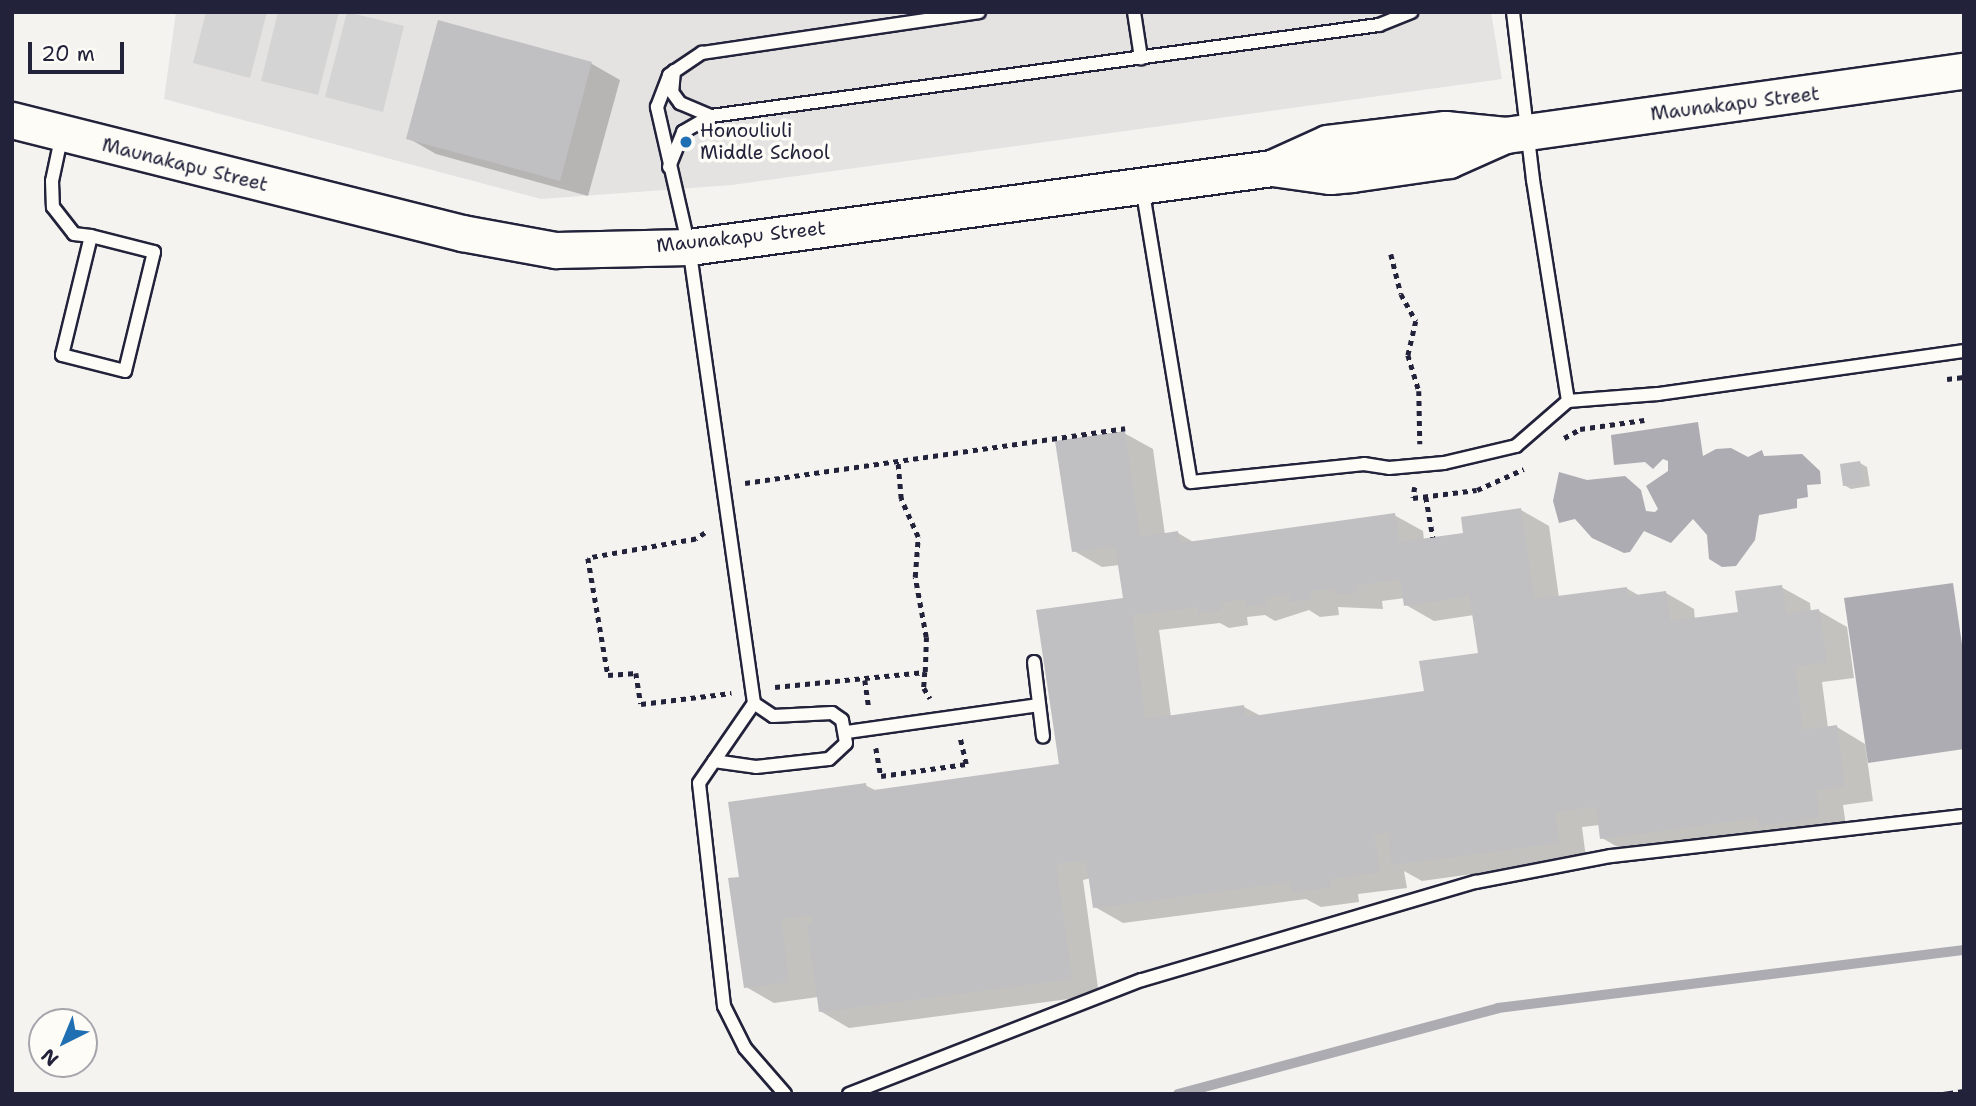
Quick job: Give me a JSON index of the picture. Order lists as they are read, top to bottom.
{
  "streets": {
    "street": ["Maunakapu Street"]
  },
  "places": ["Honouliuli Middle School"],
  "scale_bar": "20 m",
  "north": "bottom left"
}
